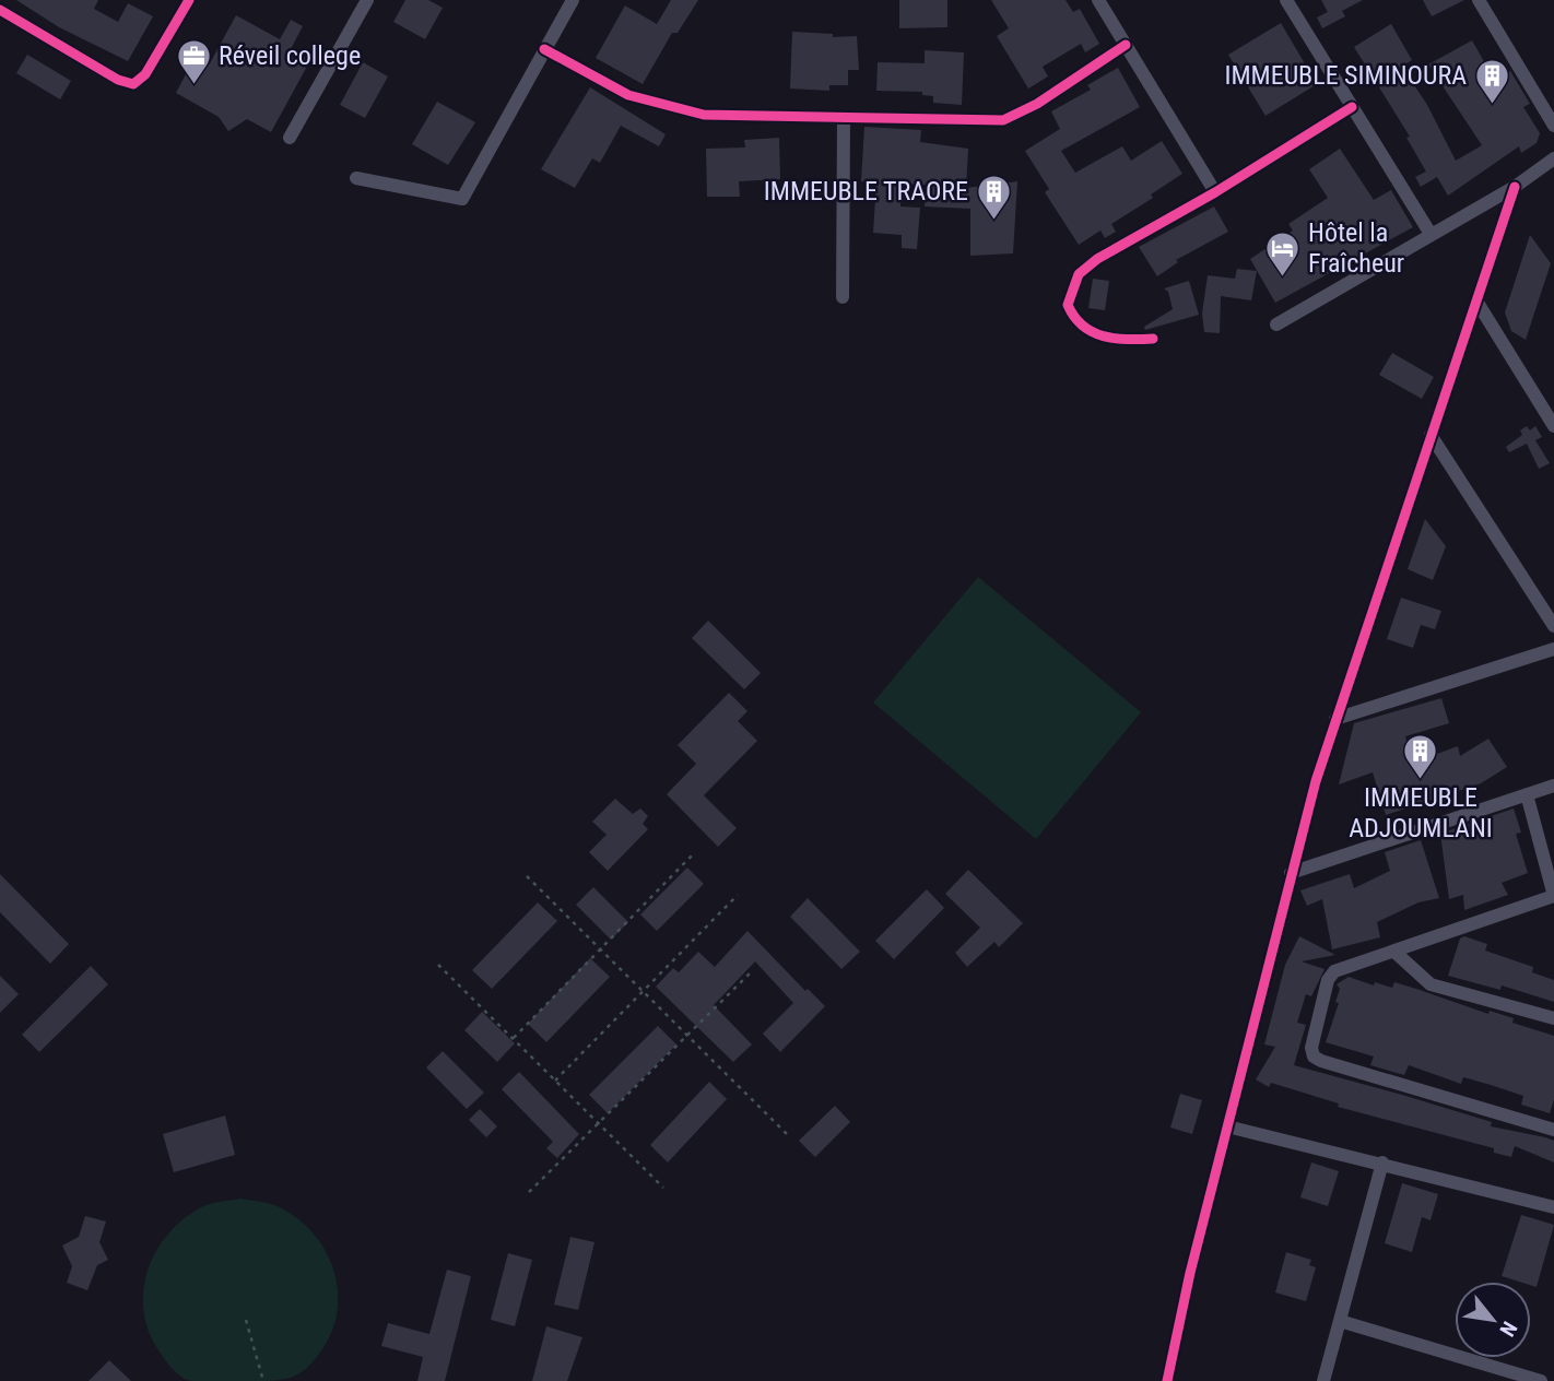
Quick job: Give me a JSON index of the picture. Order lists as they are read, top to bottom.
{
  "places": {
    "office": ["Réveil college"],
    "building": ["IMMEUBLE SIMINOURA", "IMMEUBLE TRAORE", "IMMEUBLE ADJOUMLANI"],
    "hotel": ["Hôtel la Fraîcheur"]
  },
  "north": "bottom right"
}
